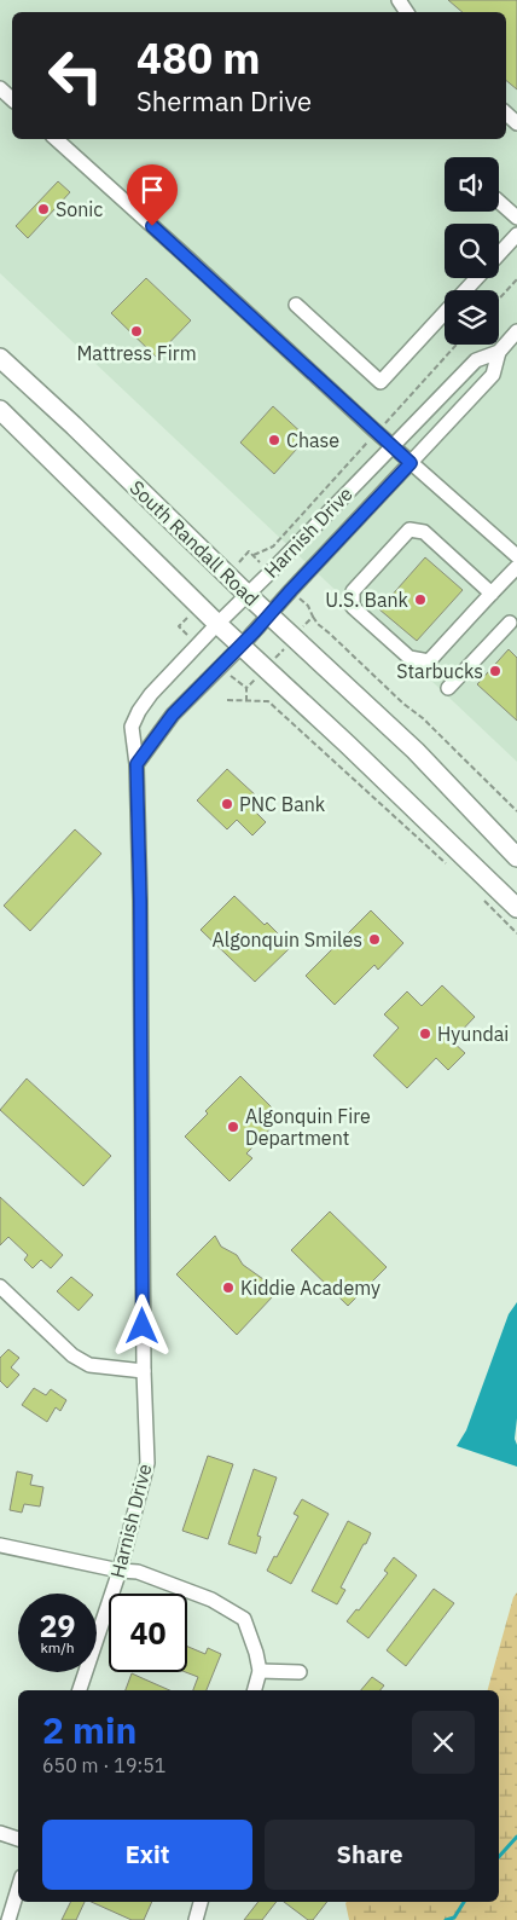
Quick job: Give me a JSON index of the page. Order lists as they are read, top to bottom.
{
  "streets": {
    "main road": ["South Randall Road"],
    "street": ["Harnish Drive"]
  },
  "crossings": [
    ["Harnish Drive", "South Randall Road"]
  ],
  "places": [
    "Sonic",
    "Mattress Firm",
    "Chase",
    "U.S. Bank",
    "Starbucks",
    "PNC Bank",
    "Algonquin Smiles",
    "Hyundai",
    "Algonquin Fire Department",
    "Kiddie Academy"
  ],
  "page": {
    "turn": ["480 m", "Sherman Drive"],
    "speed": "29 km/h",
    "limit": "40",
    "heading": ["2 min", "650 m · 19:51"],
    "buttons": ["Exit", "Share"]
  }
}
